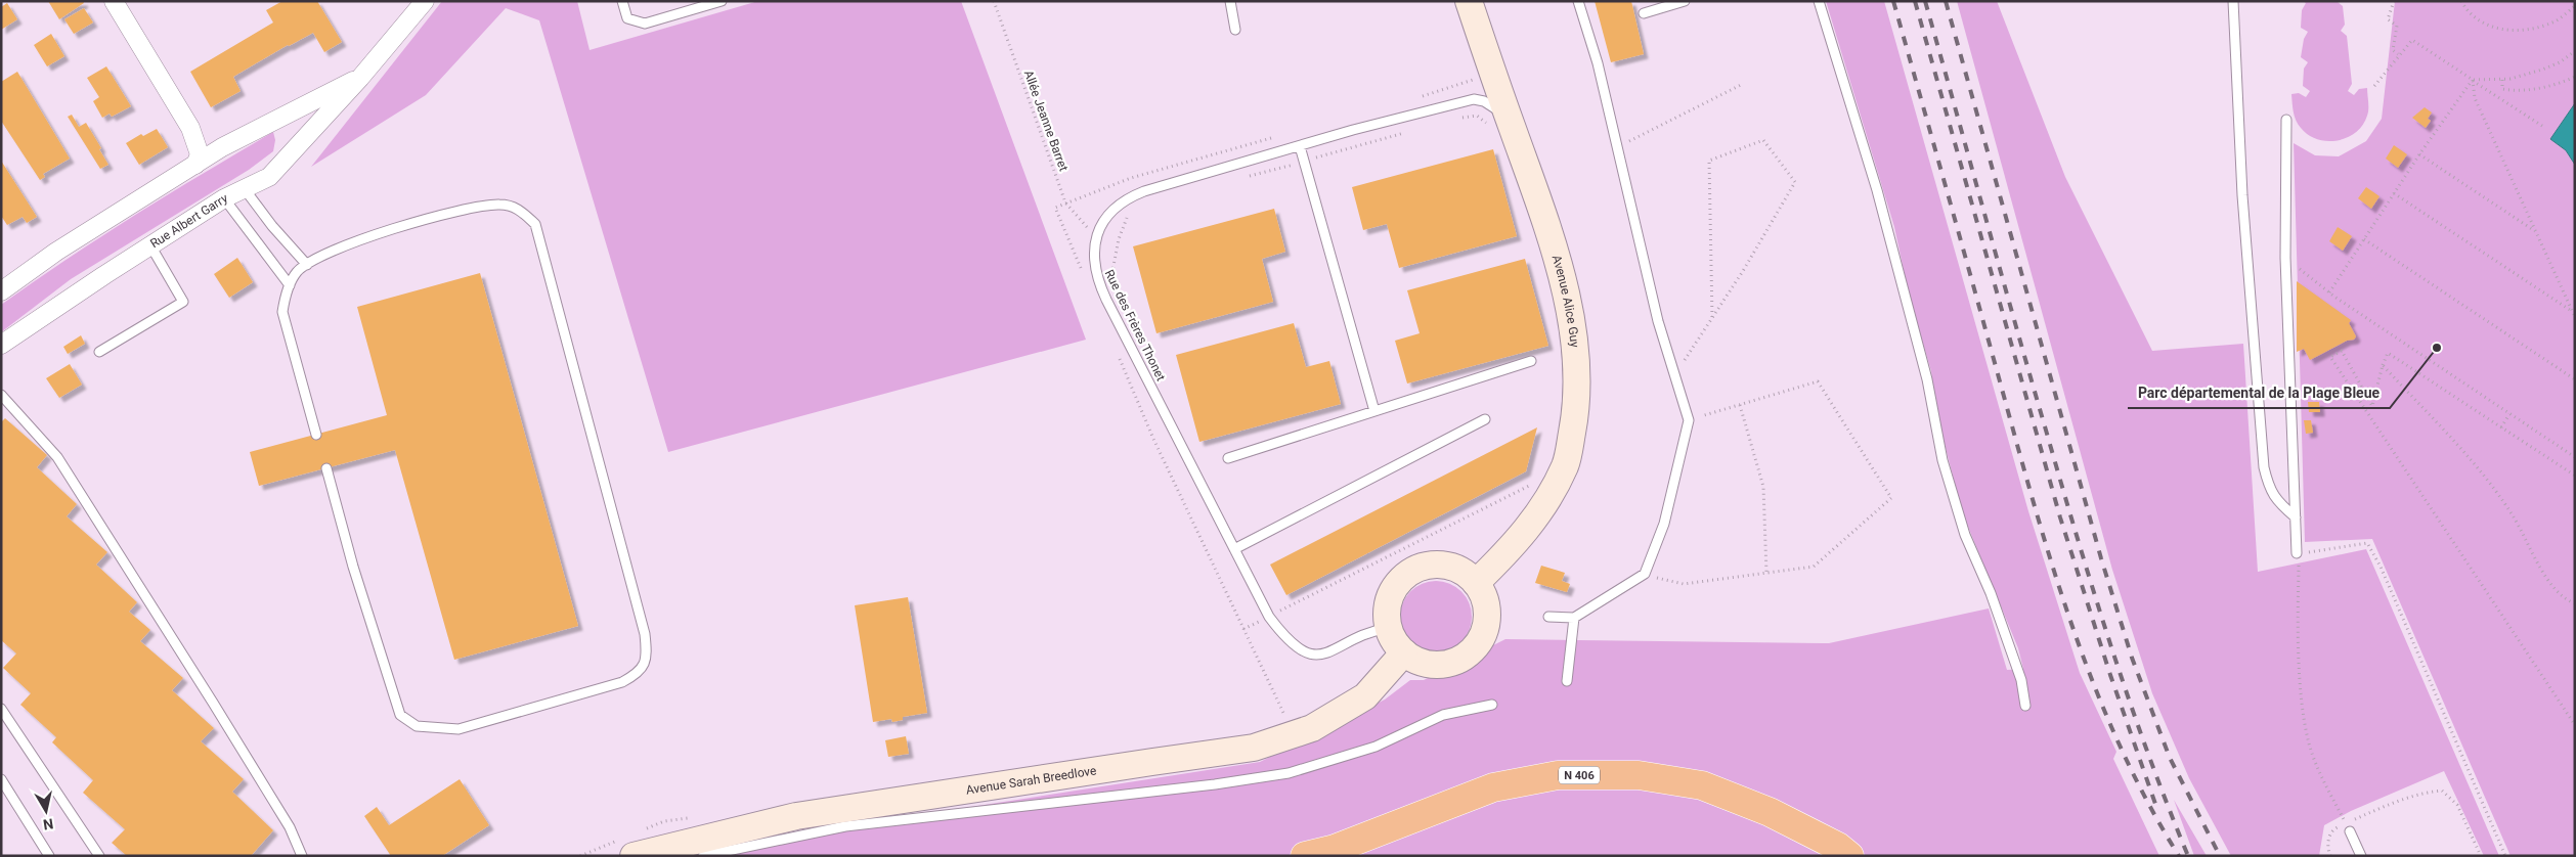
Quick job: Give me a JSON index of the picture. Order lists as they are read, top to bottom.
{
  "streets": {
    "highway": ["N 406"],
    "main road": ["Avenue Alice Guy", "Avenue Sarah Breedlove"],
    "street": ["Rue Albert Garry"],
    "lane": ["Rue des Frères Thonet"],
    "path": ["Allée Jeanne Barret"]
  },
  "crossings": [
    ["Allée Jeanne Barret", "Rue des Frères Thonet"],
    ["Avenue Alice Guy", "Rue des Frères Thonet"],
    ["Avenue Alice Guy", "Avenue Sarah Breedlove"],
    ["Rue des Frères Thonet", "Avenue Sarah Breedlove"]
  ],
  "places": ["Parc départemental de la Plage Bleue"],
  "north": "bottom"
}
